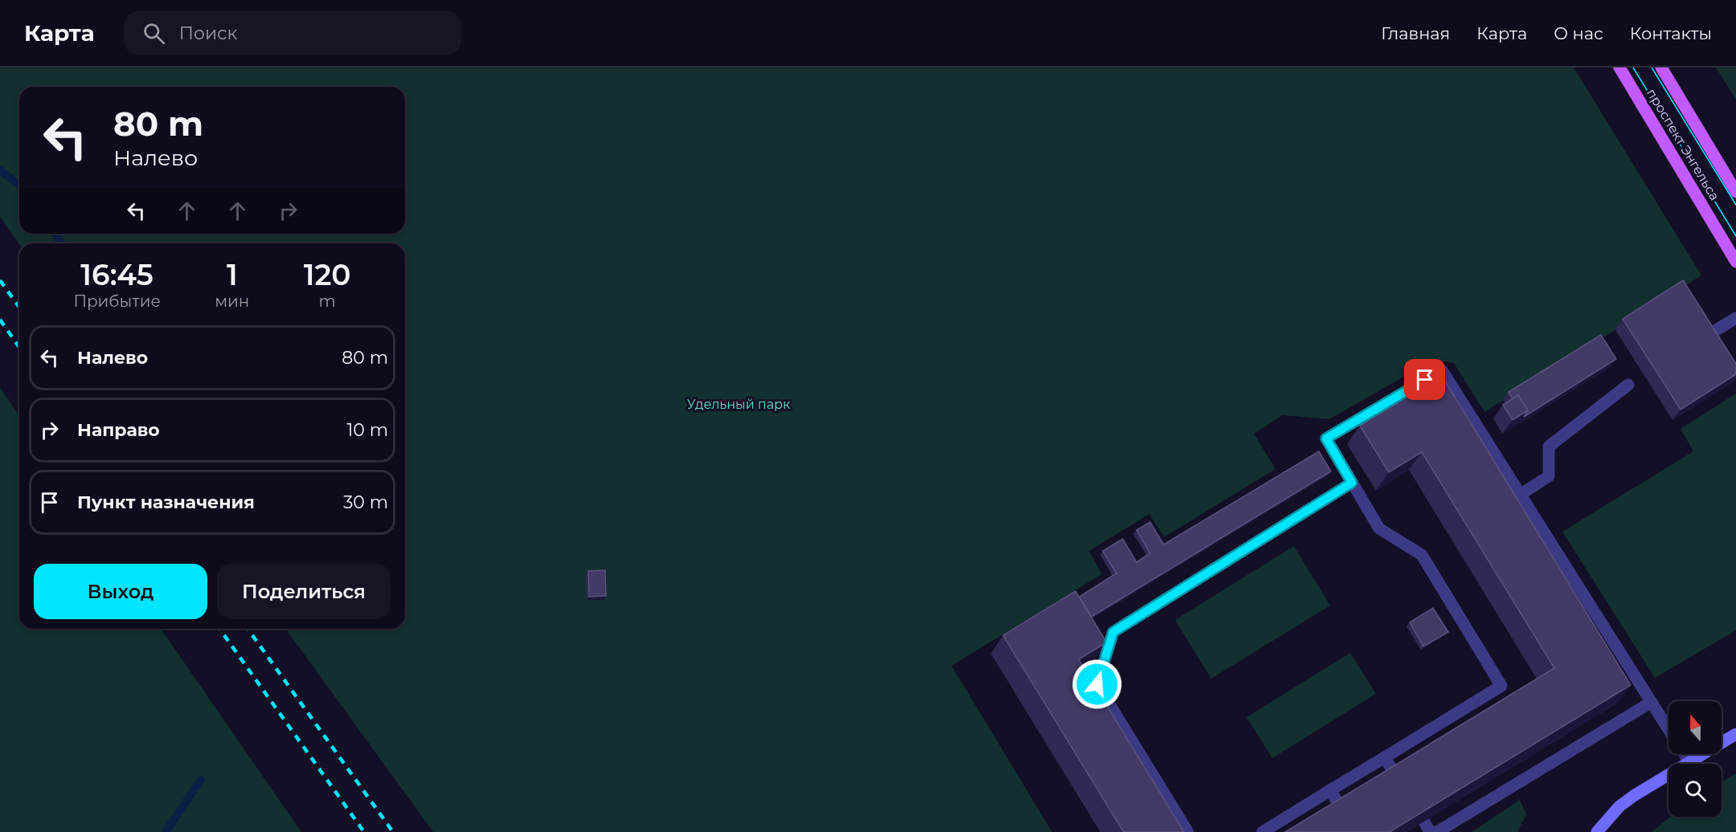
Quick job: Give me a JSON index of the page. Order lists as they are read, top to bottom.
{
  "streets": {
    "main road": ["проспект Энгельса"]
  },
  "parks": ["Удельный парк"],
  "north": "top",
  "page": {
    "header": "Карта",
    "search": "Поиск",
    "nav": [
      "Главная",
      "Карта",
      "О нас",
      "Контакты"
    ],
    "turn": ["80 m", "Налево"],
    "eta": [
      "16:45",
      "Прибытие",
      "1",
      "мин",
      "120",
      "m"
    ],
    "list": [
      {
        "name": "Налево",
        "value": "80 m"
      },
      {
        "name": "Направо",
        "value": "10 m"
      },
      {
        "name": "Пункт назначения",
        "value": "30 m"
      }
    ],
    "buttons": ["Выход", "Поделиться"]
  }
}
